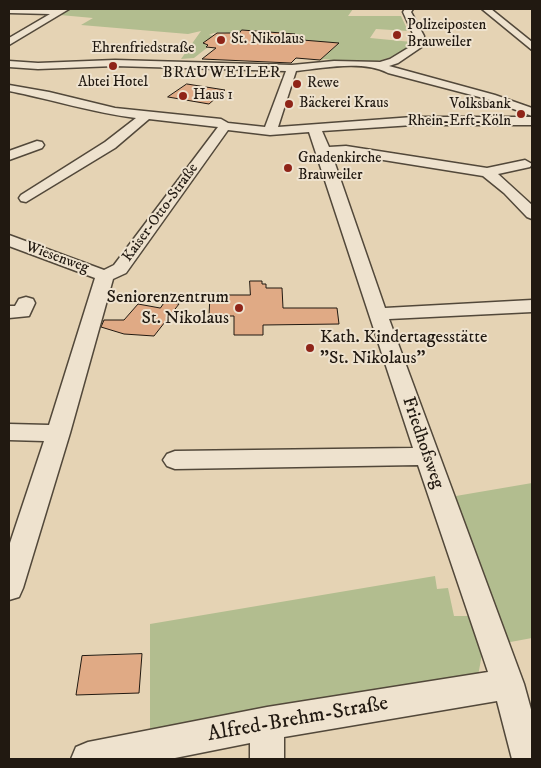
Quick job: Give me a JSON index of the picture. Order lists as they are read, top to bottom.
{
  "streets": {
    "street": [
      "Ehrenfriedstraße",
      "Kaiser-Otto-Straße",
      "Wiesenweg",
      "Friedhofsweg",
      "Alfred-Brehm-Straße"
    ]
  },
  "crossings": [
    ["Kaiser-Otto-Straße", "Wiesenweg"],
    ["Friedhofsweg", "Alfred-Brehm-Straße"]
  ],
  "districts": ["BRAUWEILER"],
  "places": [
    "Polizeiposten Brauweiler",
    "St. Nikolaus",
    "Abtei Hotel",
    "Rewe",
    "Haus 1",
    "Bäckerei Kraus",
    "Volksbank Rhein-Erft-Köln",
    "Gnadenkirche Brauweiler",
    "Seniorenzentrum St. Nikolaus",
    "Kath. Kindertagesstätte \"St. Nikolaus\""
  ]
}
